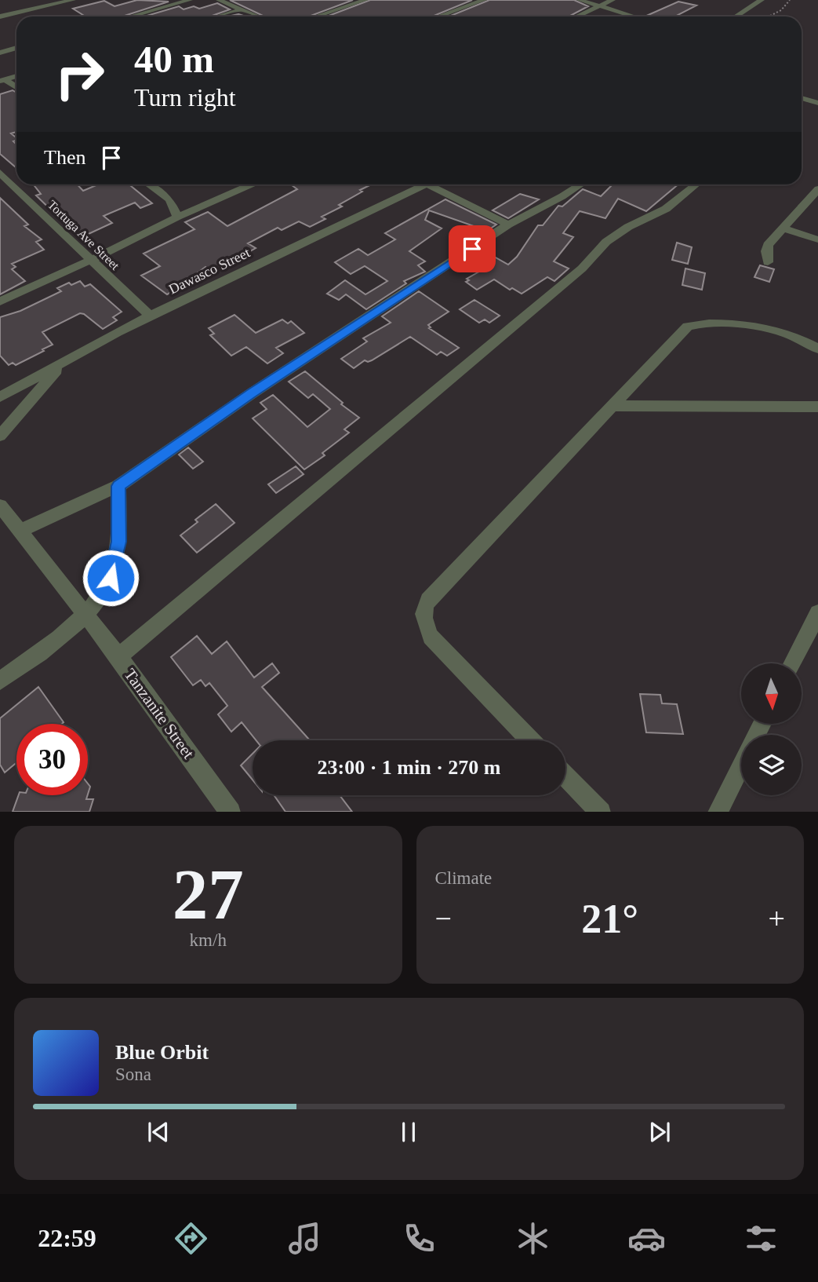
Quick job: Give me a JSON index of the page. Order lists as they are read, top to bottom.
{
  "streets": {
    "street": ["Tortuga Ave Street", "Dawasco Street", "Tanzanite Street"]
  },
  "crossings": [
    ["Tortuga Ave Street", "Dawasco Street"]
  ],
  "north": "bottom",
  "page": {
    "turn": ["40 m", "Turn right"],
    "then": "Then",
    "limit": "30",
    "trip": "23:00 · 1 min · 270 m",
    "tile": [
      ["27", "km/h"],
      "Climate"
    ],
    "heat": ["−", "21°", "+"],
    "song": ["Blue Orbit", "Sona"],
    "tabs": "22:59"
  }
}
